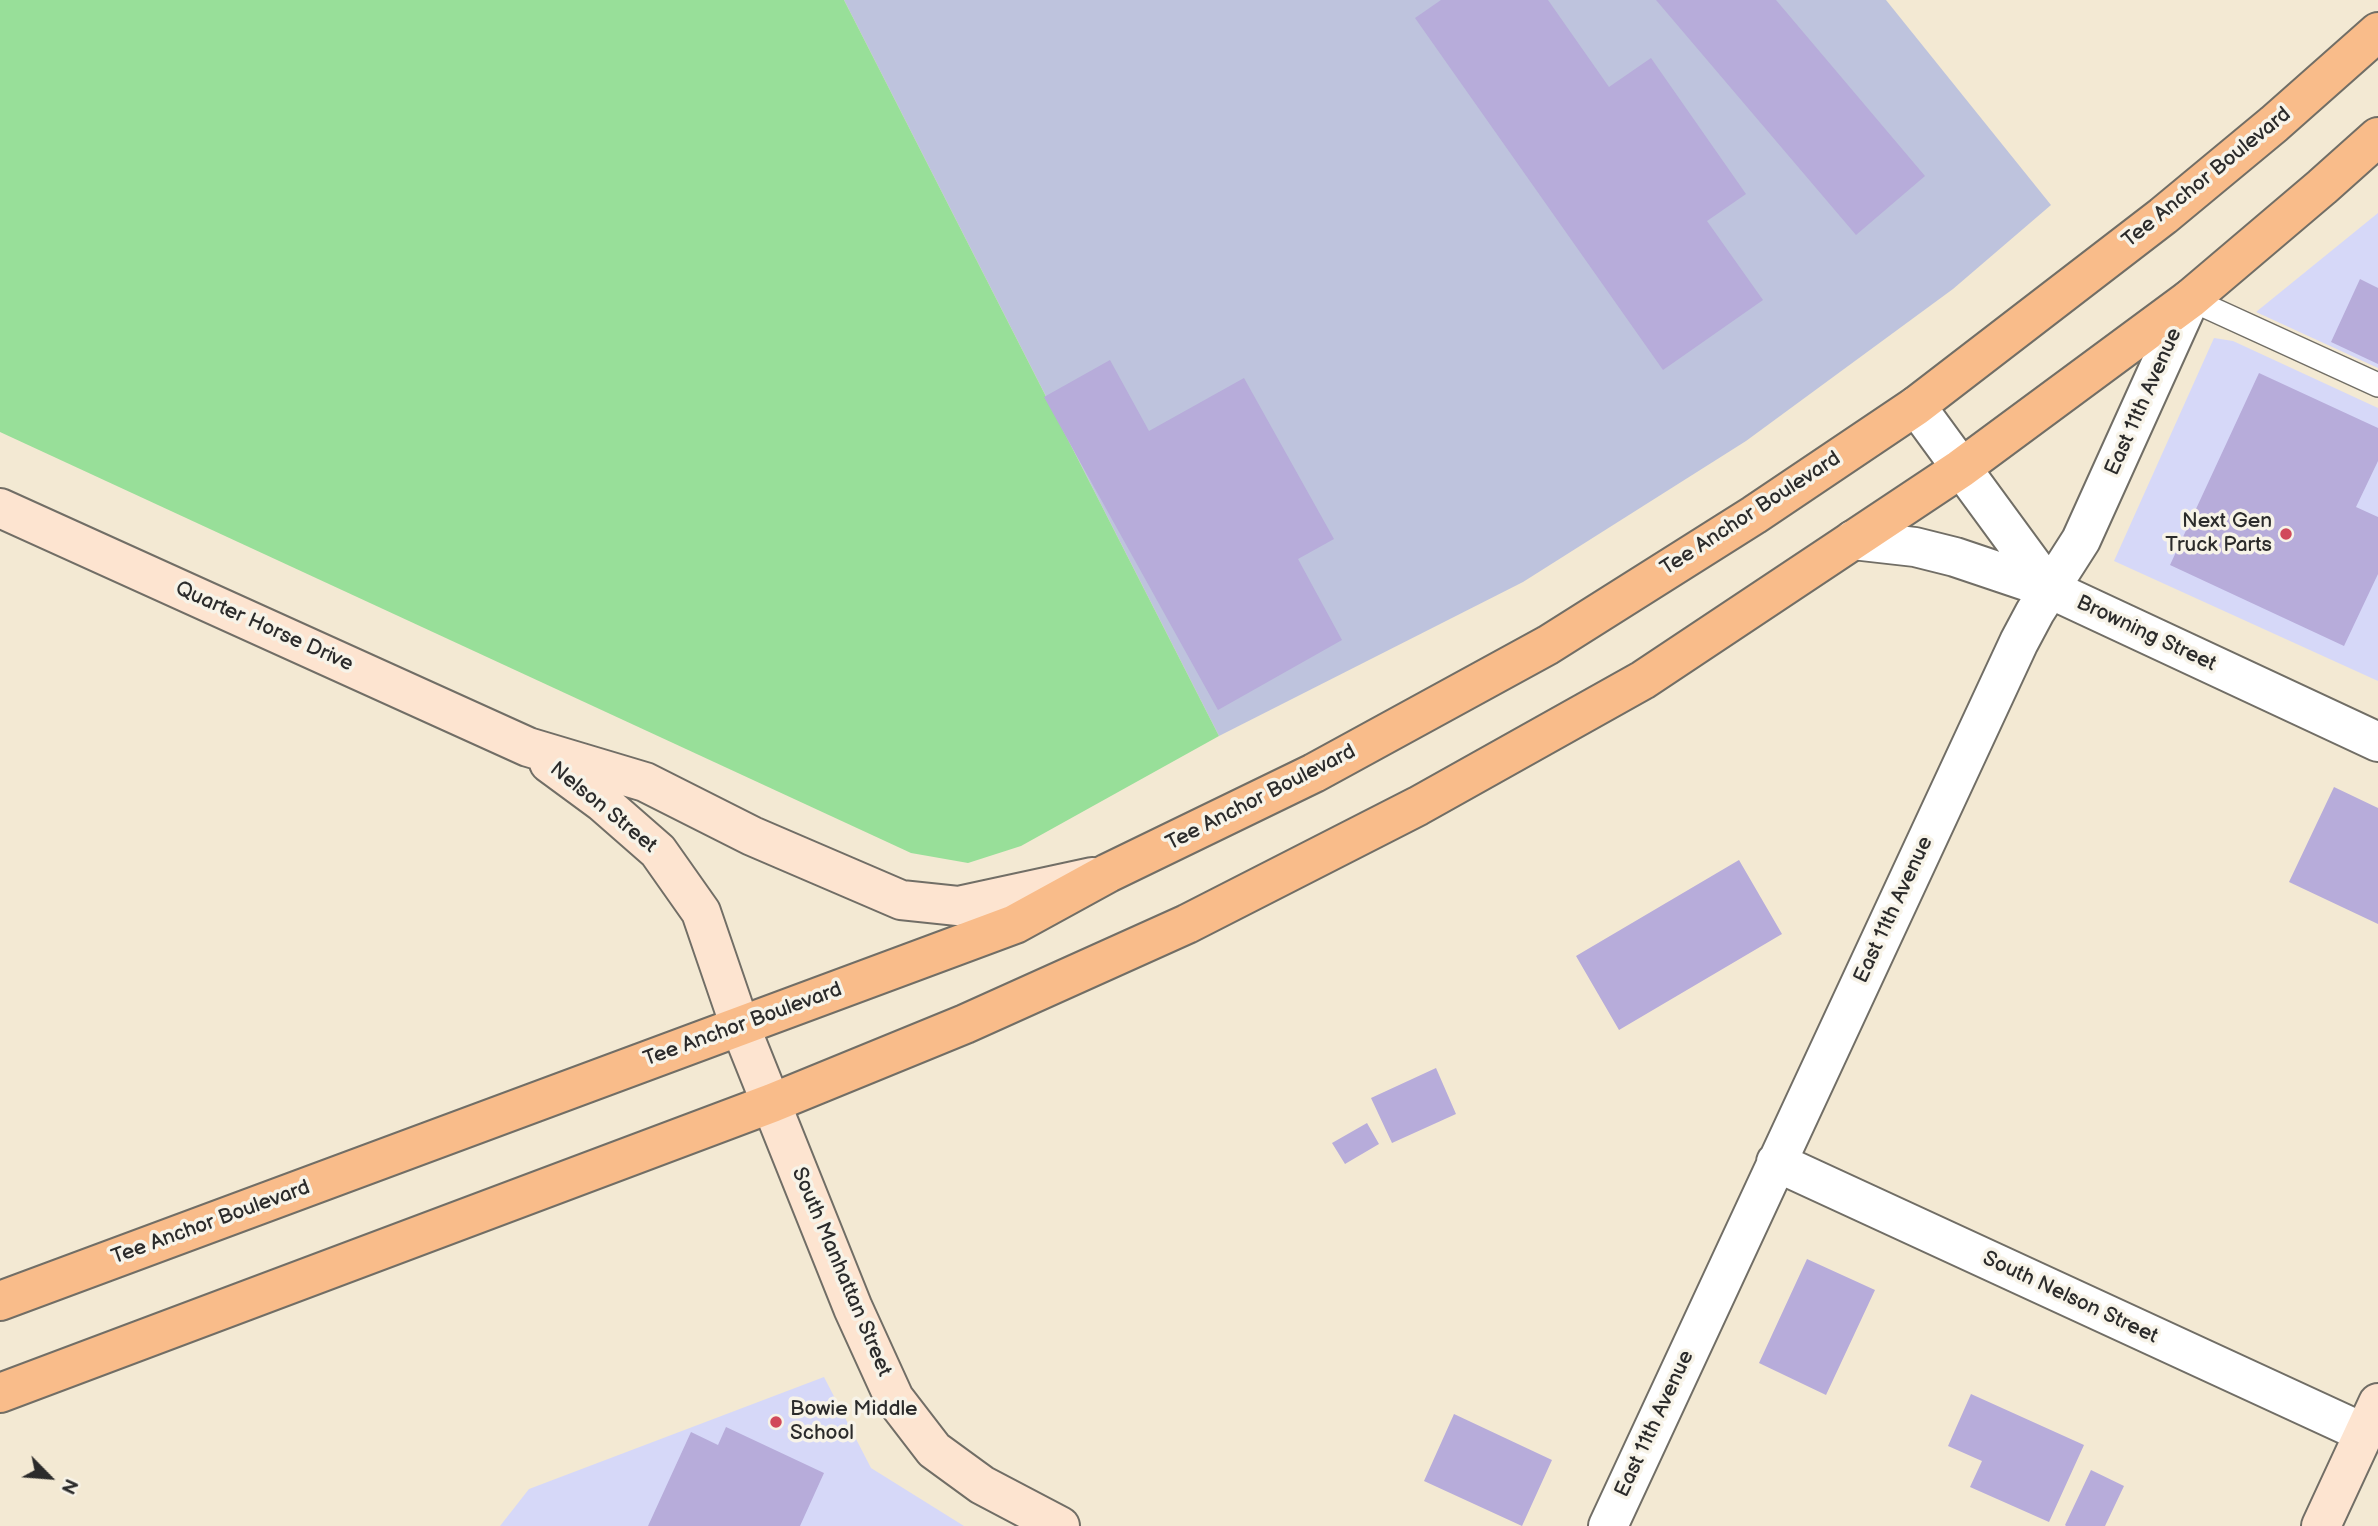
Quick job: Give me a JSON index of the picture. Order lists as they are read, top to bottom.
{
  "streets": {
    "main road": [
      "Tee Anchor Boulevard",
      "Quarter Horse Drive",
      "Nelson Street",
      "South Manhattan Street"
    ],
    "street": ["East 11th Avenue", "Browning Street", "South Nelson Street"]
  },
  "crossings": [
    ["Tee Anchor Boulevard", "Browning Street"],
    ["Tee Anchor Boulevard", "Nelson Street"],
    ["East 11th Avenue", "Browning Street"],
    ["East 11th Avenue", "South Nelson Street"],
    ["Quarter Horse Drive", "Nelson Street"],
    ["Nelson Street", "South Manhattan Street"]
  ],
  "places": ["Next Gen Truck Parts", "Bowie Middle School"],
  "north": "bottom right"
}
